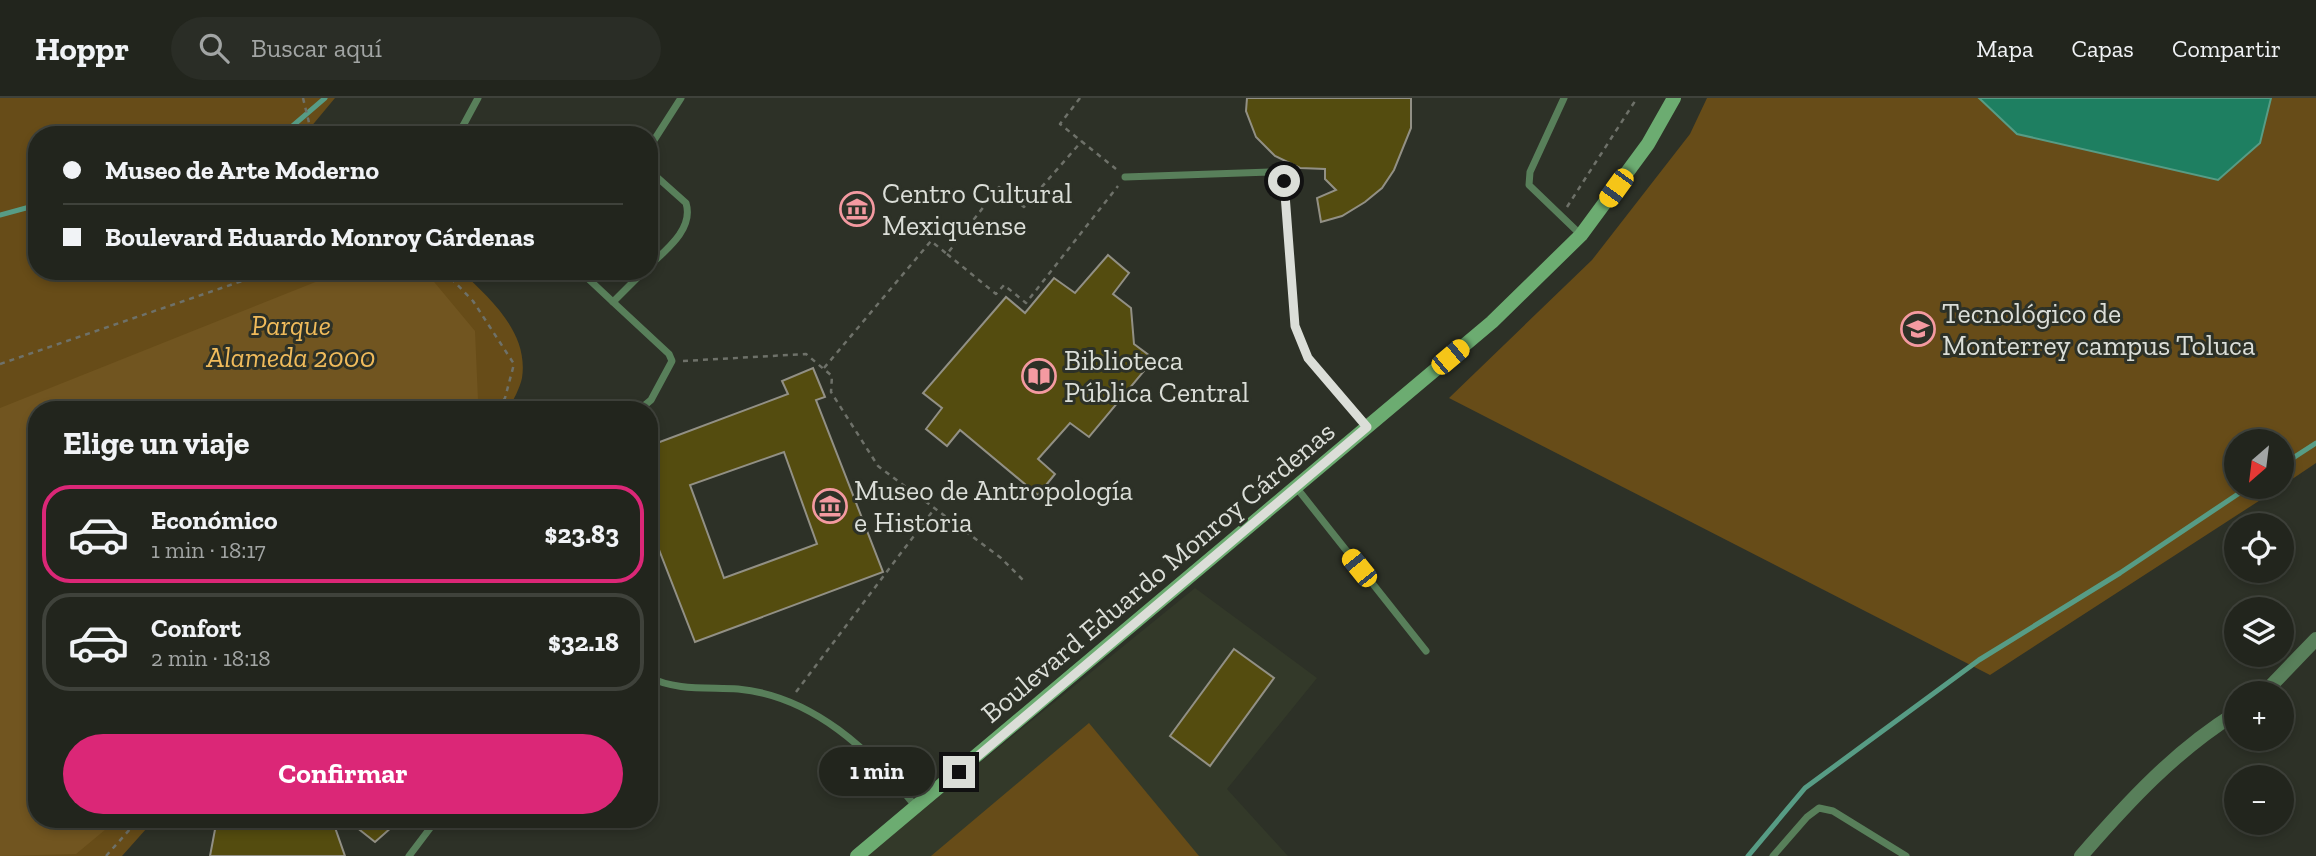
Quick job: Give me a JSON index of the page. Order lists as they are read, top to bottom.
{
  "streets": {
    "main road": ["Boulevard Eduardo Monroy Cárdenas"]
  },
  "parks": ["Parque Alameda 2000"],
  "places": {
    "museum": ["Centro Cultural Mexiquense", "Museo de Antropología e Historia"],
    "school or university": ["Tecnológico de Monterrey campus Toluca"],
    "library": ["Biblioteca Pública Central"]
  },
  "north": "bottom left",
  "page": {
    "header": "Hoppr",
    "search": "Buscar aquí",
    "nav": ["Mapa", "Capas", "Compartir"],
    "banner": ["Museo de Arte Moderno", "Boulevard Eduardo Monroy Cárdenas"],
    "heading": "Elige un viaje",
    "map_buttons": ["+", "−"],
    "list": [
      {
        "name": "Económico",
        "note": "1 min · 18:17",
        "value": "$23.83"
      },
      {
        "name": "Confort",
        "note": "2 min · 18:18",
        "value": "$32.18"
      }
    ],
    "buttons": "Confirmar",
    "bubble": "1 min"
  }
}
